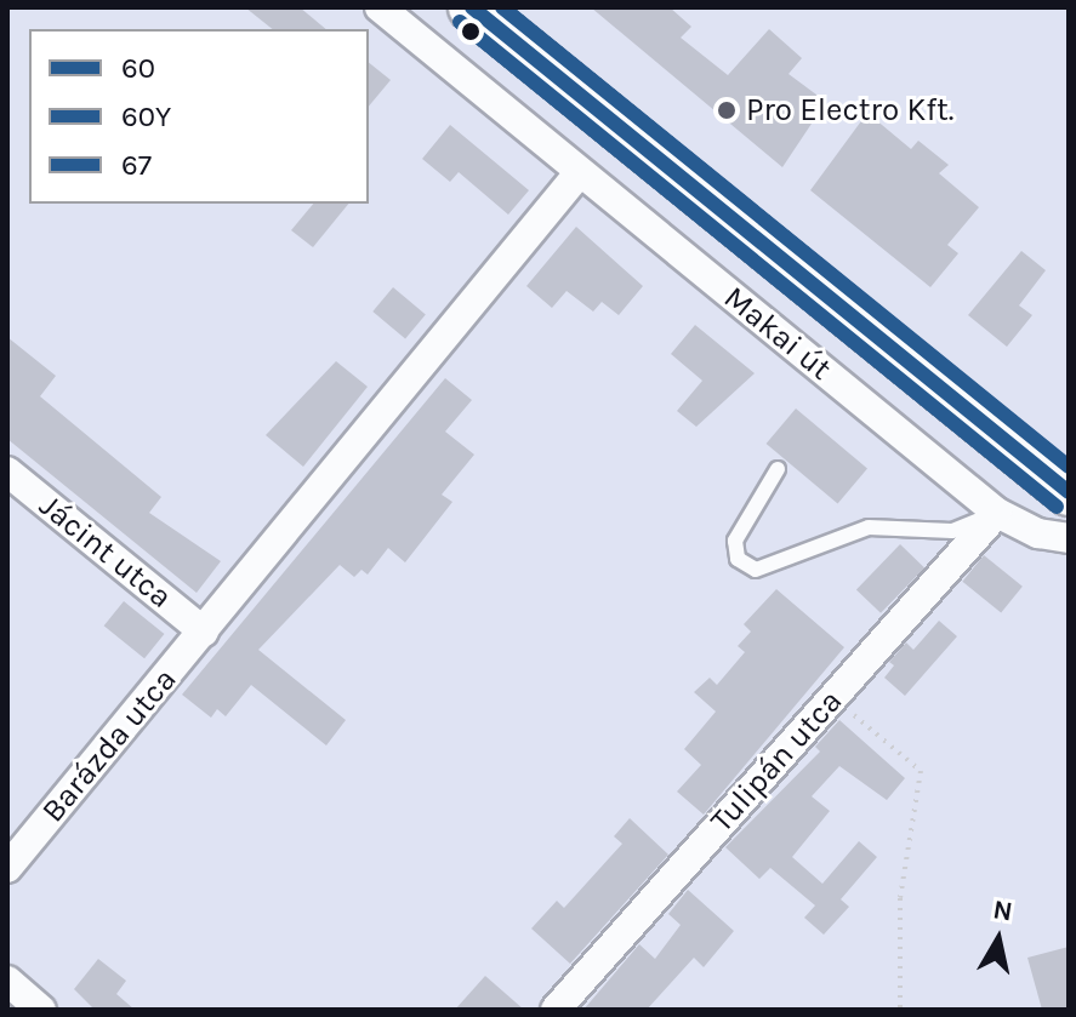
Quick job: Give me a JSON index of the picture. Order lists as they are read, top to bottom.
{
  "streets": {
    "main road": ["Makai út"],
    "street": ["Jácint utca", "Barázda utca", "Tulipán utca"]
  },
  "crossings": [
    ["Makai út", "Barázda utca"],
    ["Makai út", "Tulipán utca"],
    ["Jácint utca", "Barázda utca"]
  ],
  "places": ["Pro Electro Kft."],
  "lines": ["transit line 60", "transit line 67", "transit line 60Y"],
  "legend": ["60", "60Y", "67"],
  "north": "top"
}
